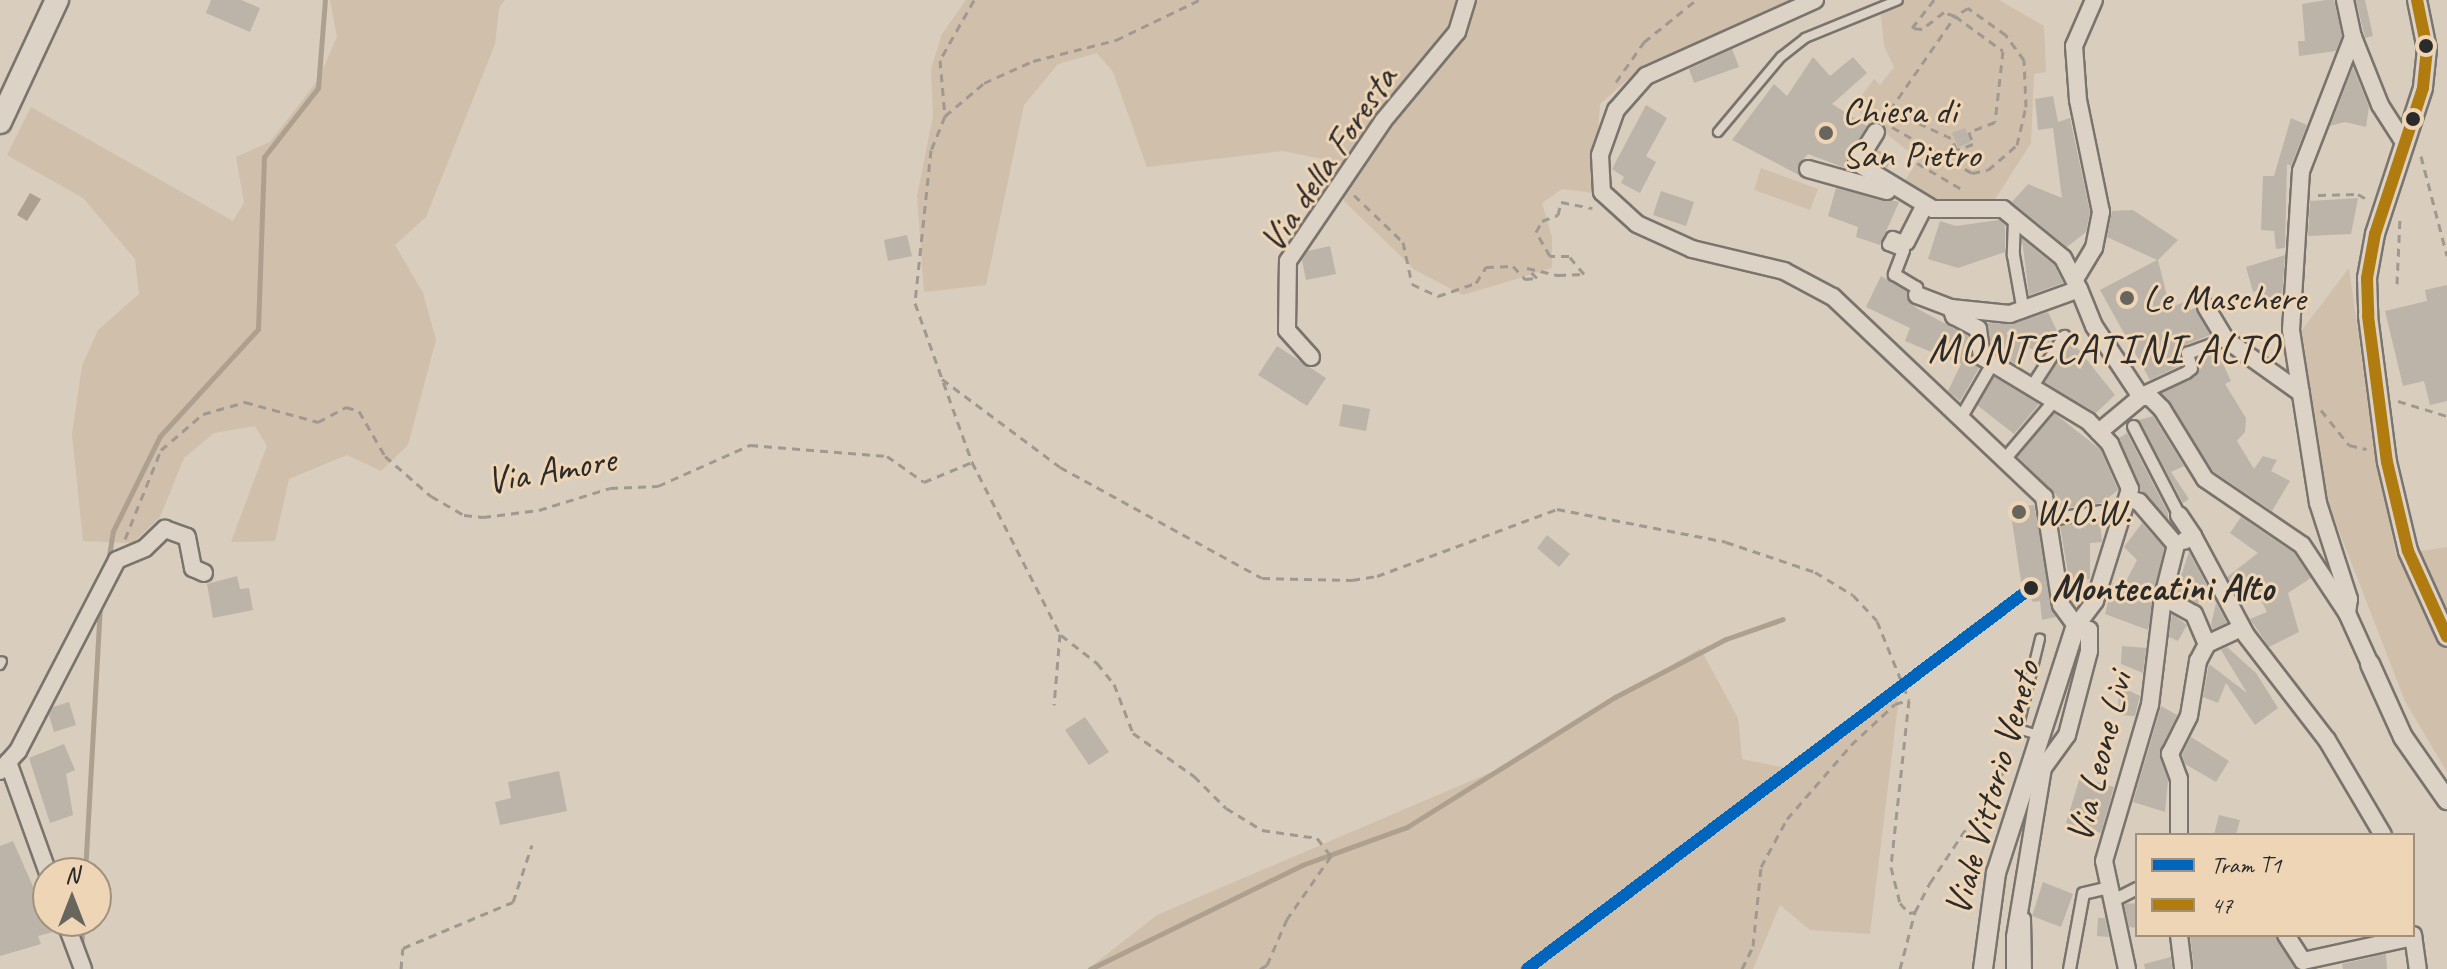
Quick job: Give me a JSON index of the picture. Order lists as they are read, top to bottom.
{
  "streets": {
    "street": ["Via della Foresta", "Via Leone Livi", "Viale Vittorio Veneto"],
    "path": ["Via Amore"]
  },
  "districts": ["MONTECATINI ALTO"],
  "places": [
    "Chiesa di San Pietro",
    "Le Maschere",
    "W.O.W.",
    "Montecatini Alto"
  ],
  "lines": ["transit line 47", "tram line T1"],
  "legend": ["Tram T1", "47"],
  "north": "top"
}
